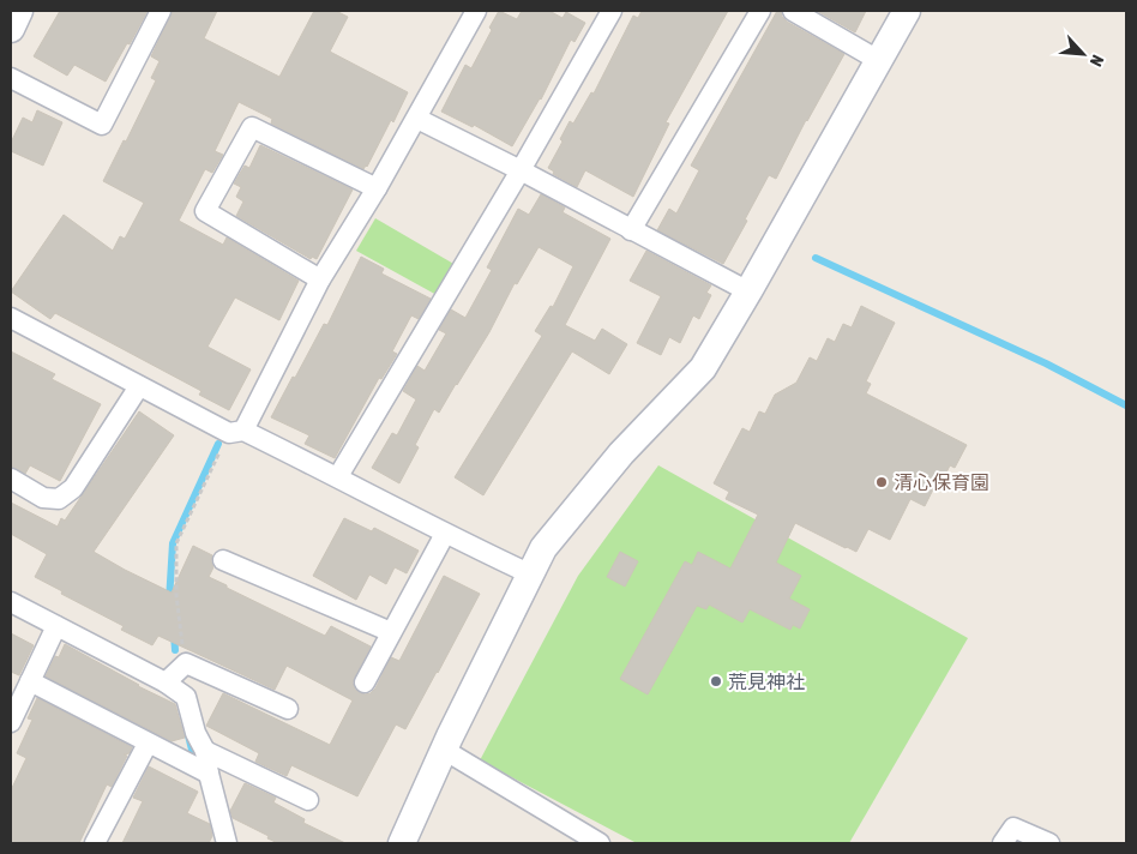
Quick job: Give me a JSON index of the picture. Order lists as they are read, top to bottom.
{
  "places": ["清心保育園", "荒見神社"],
  "north": "bottom right"
}
